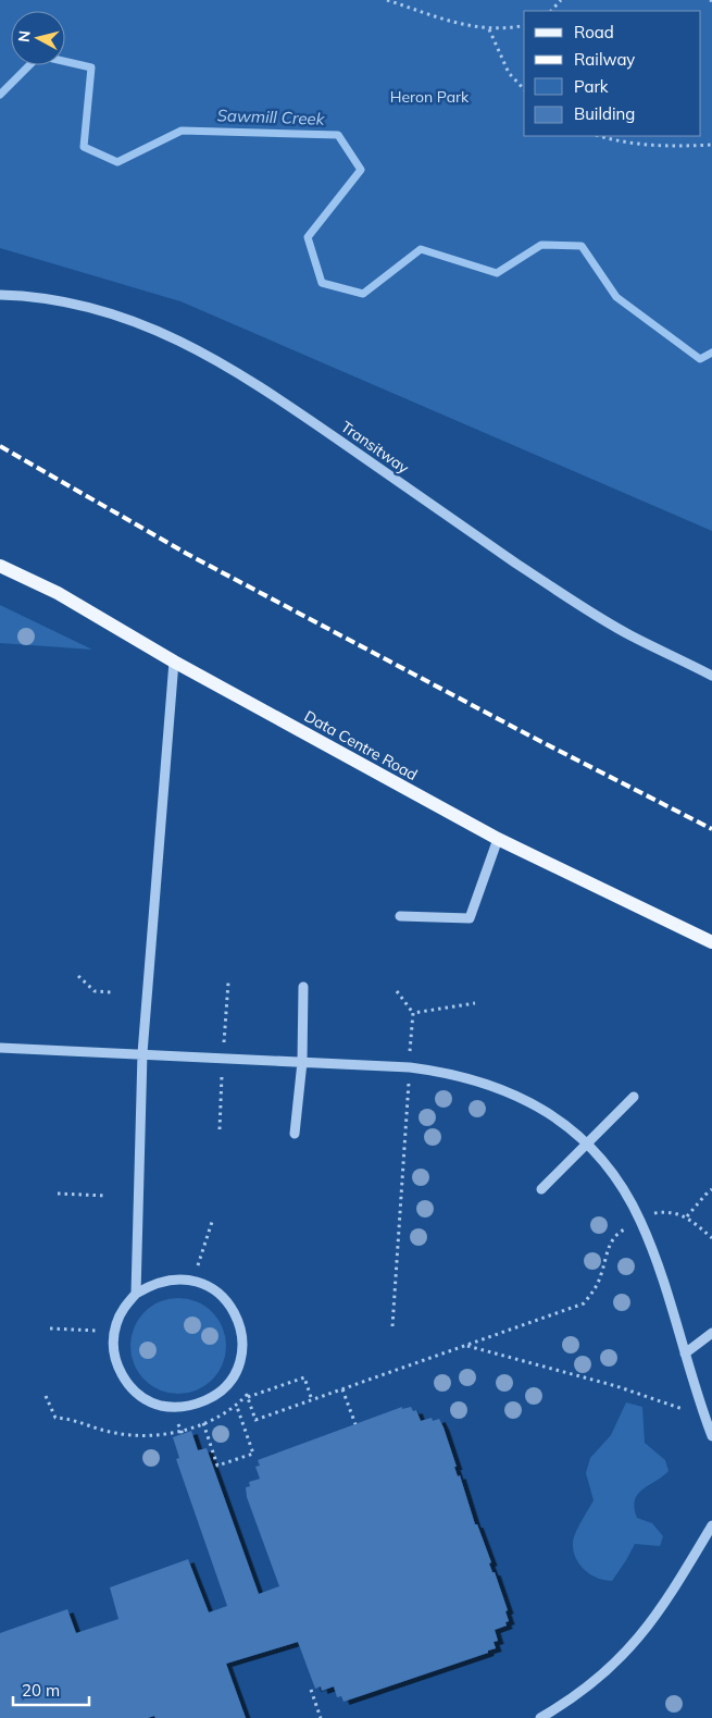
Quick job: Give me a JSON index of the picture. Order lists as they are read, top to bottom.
{
  "streets": {
    "main road": ["Data Centre Road"],
    "lane": ["Transitway"]
  },
  "water": ["Sawmill Creek"],
  "parks": ["Heron Park"],
  "legend": [
    "Road",
    "Railway",
    "Park",
    "Building"
  ],
  "scale_bar": "20 m",
  "north": "left"
}
